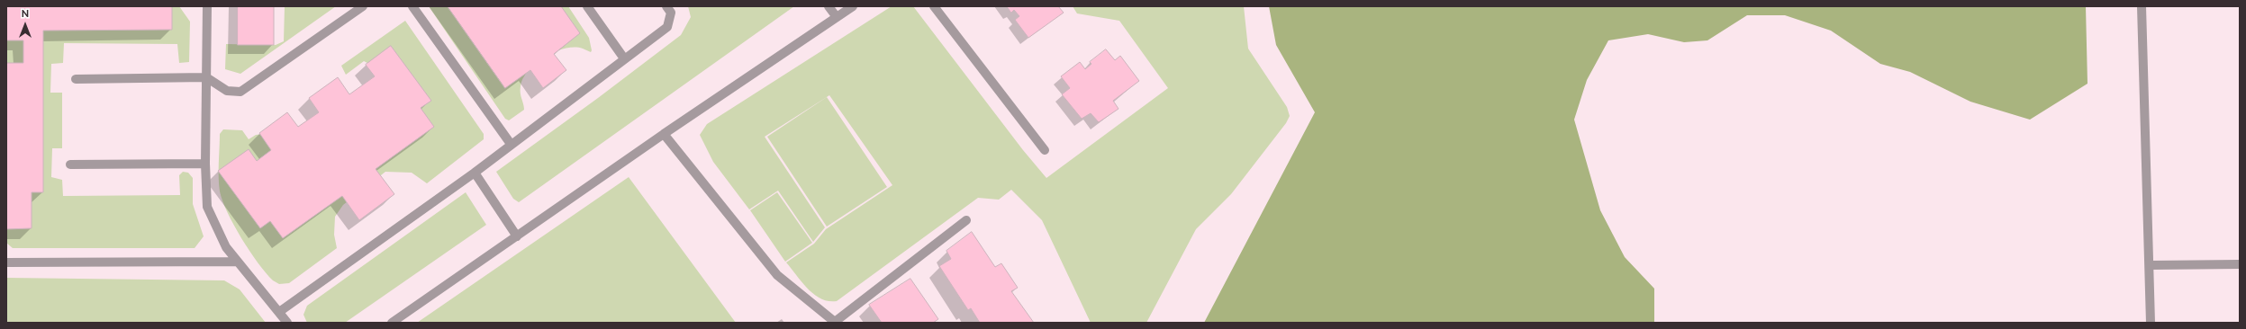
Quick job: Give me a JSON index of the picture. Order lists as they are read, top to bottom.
{
  "north": "top"
}
